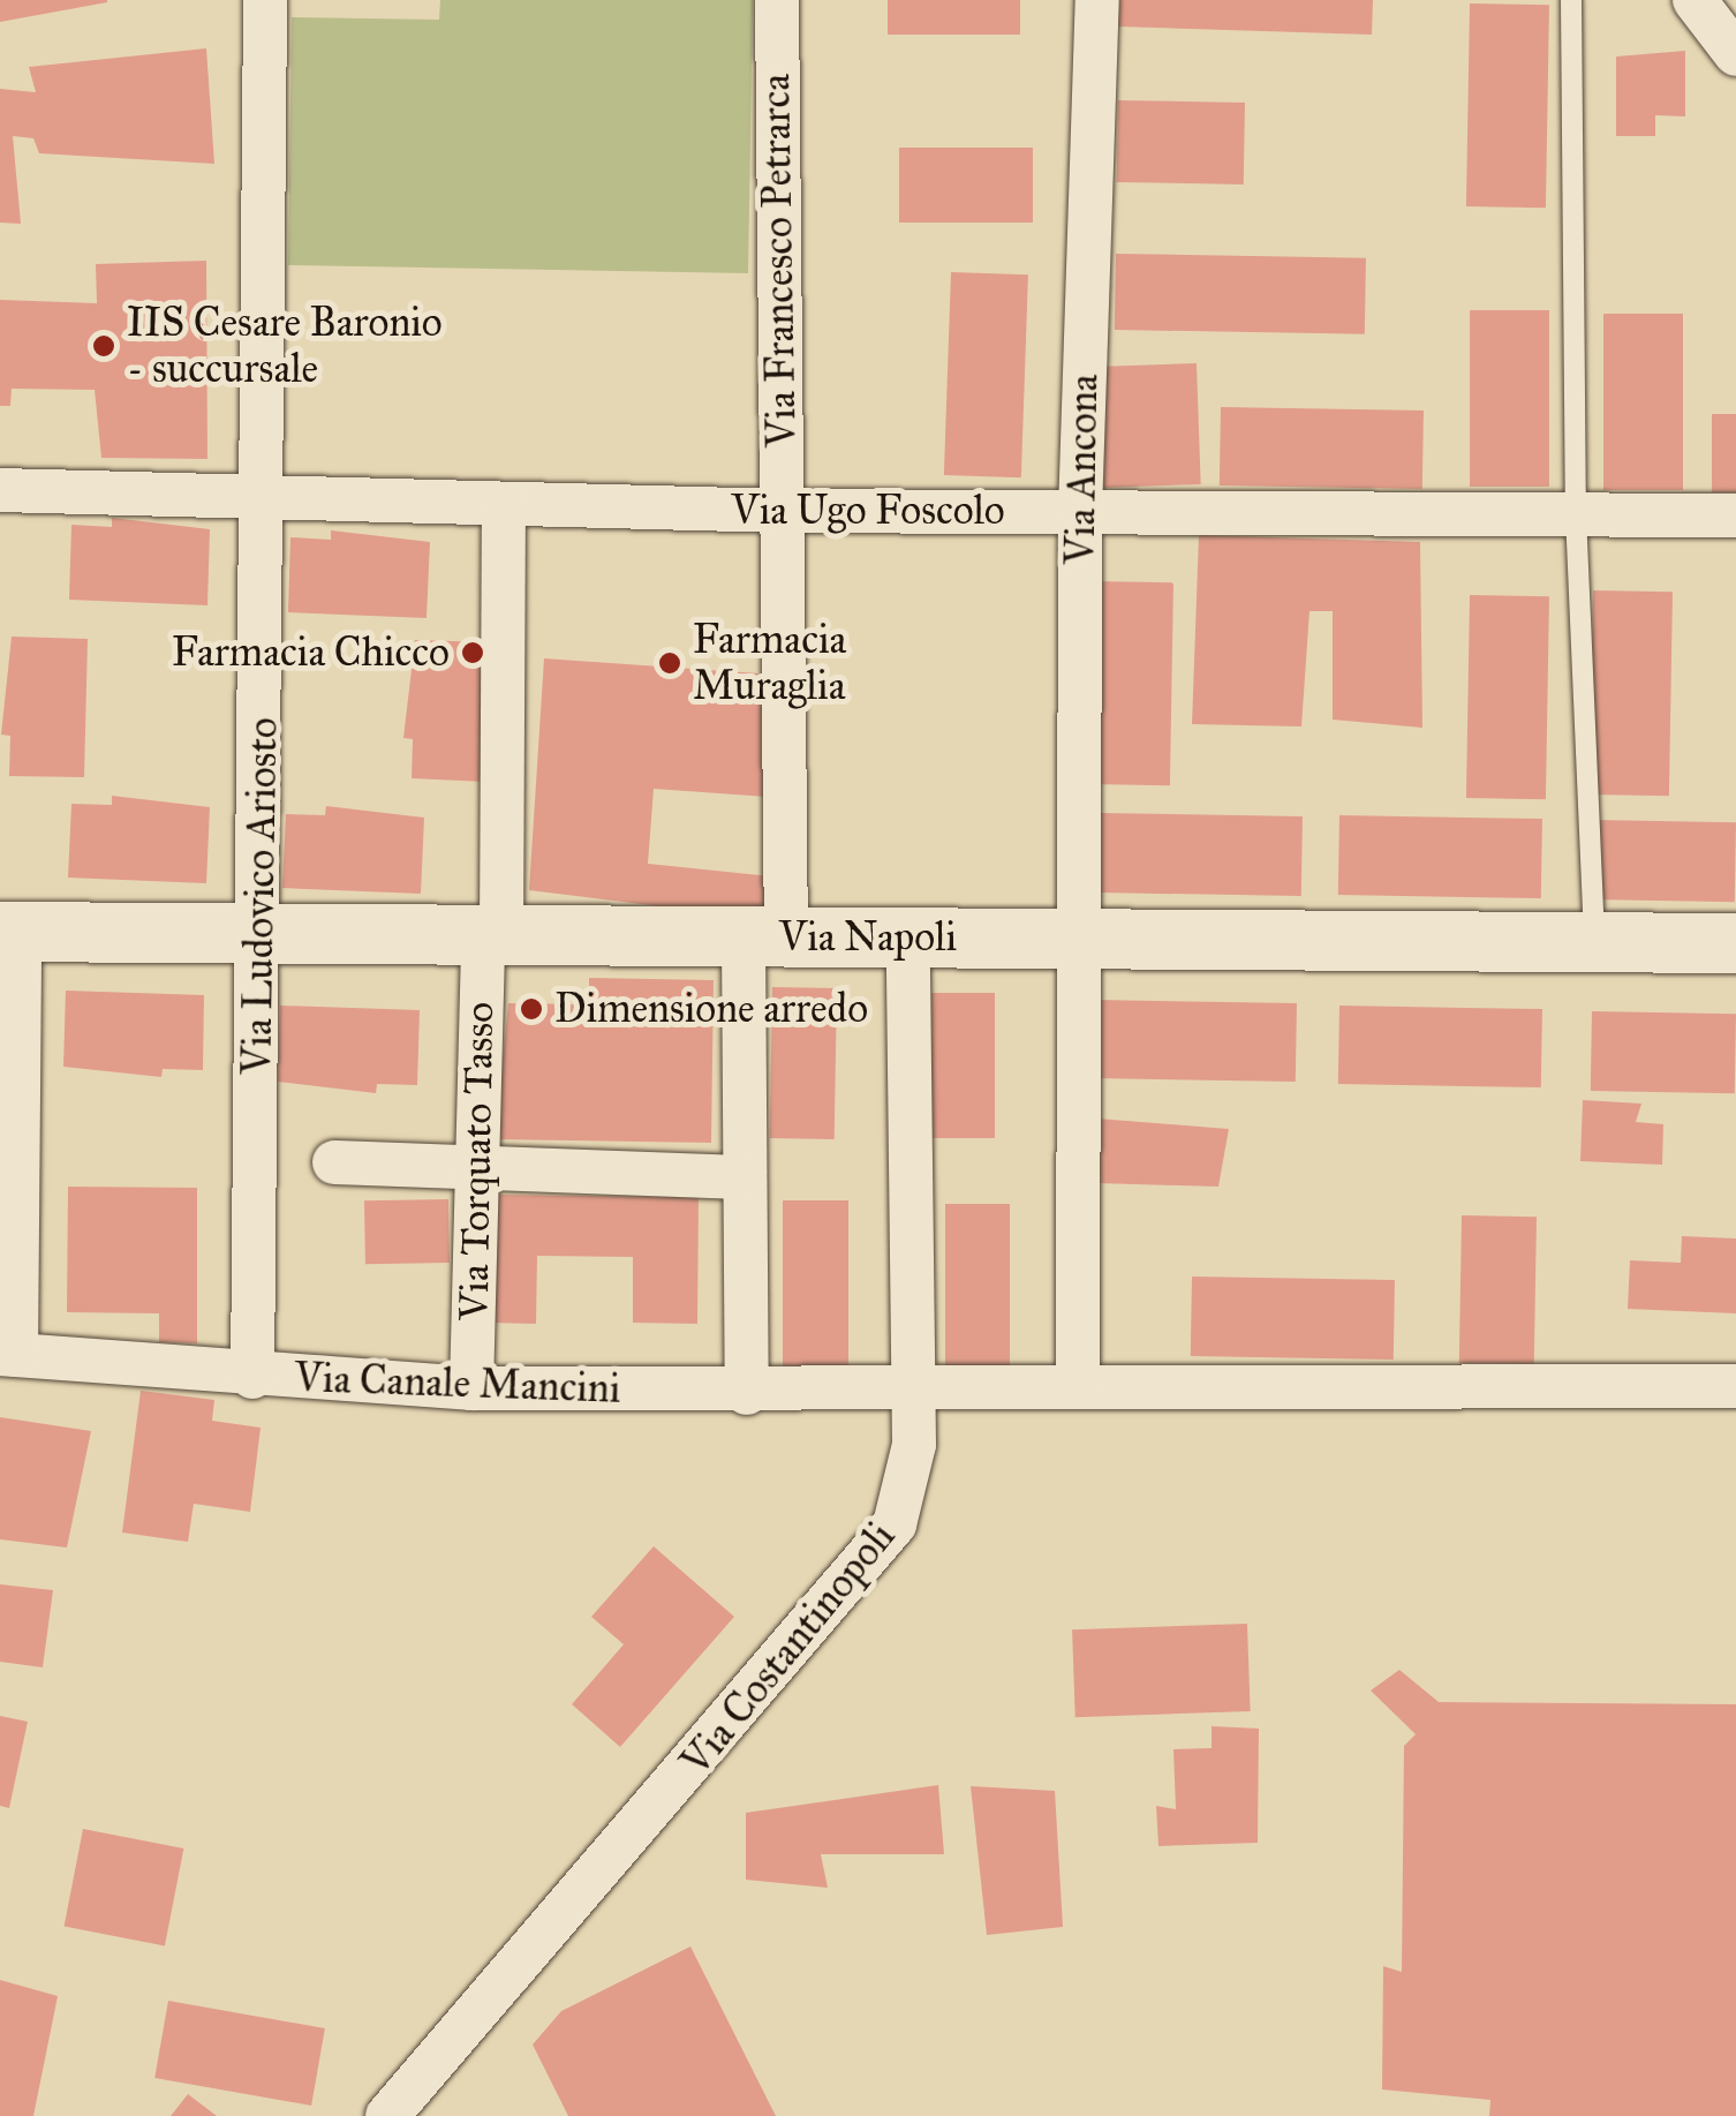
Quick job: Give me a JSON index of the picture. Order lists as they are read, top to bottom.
{
  "streets": {
    "main road": ["Via Napoli"],
    "street": [
      "Via Francesco Petrarca",
      "Via Ancona",
      "Via Ugo Foscolo",
      "Via Ludovico Ariosto",
      "Via Torquato Tasso",
      "Via Canale Mancini",
      "Via Costantinopoli"
    ]
  },
  "crossings": [
    ["Via Francesco Petrarca", "Via Ugo Foscolo"],
    ["Via Francesco Petrarca", "Via Napoli"],
    ["Via Francesco Petrarca", "Via Canale Mancini"],
    ["Via Ancona", "Via Ugo Foscolo"],
    ["Via Ancona", "Via Napoli"],
    ["Via Ancona", "Via Canale Mancini"],
    ["Via Ugo Foscolo", "Via Ludovico Ariosto"],
    ["Via Ugo Foscolo", "Via Torquato Tasso"],
    ["Via Ludovico Ariosto", "Via Napoli"],
    ["Via Ludovico Ariosto", "Via Canale Mancini"],
    ["Via Napoli", "Via Torquato Tasso"],
    ["Via Napoli", "Via Costantinopoli"],
    ["Via Torquato Tasso", "Via Canale Mancini"],
    ["Via Canale Mancini", "Via Costantinopoli"]
  ],
  "places": [
    "IIS Cesare Baronio - succursale",
    "Farmacia Chicco",
    "Farmacia Muraglia",
    "Dimensione arredo"
  ]
}
